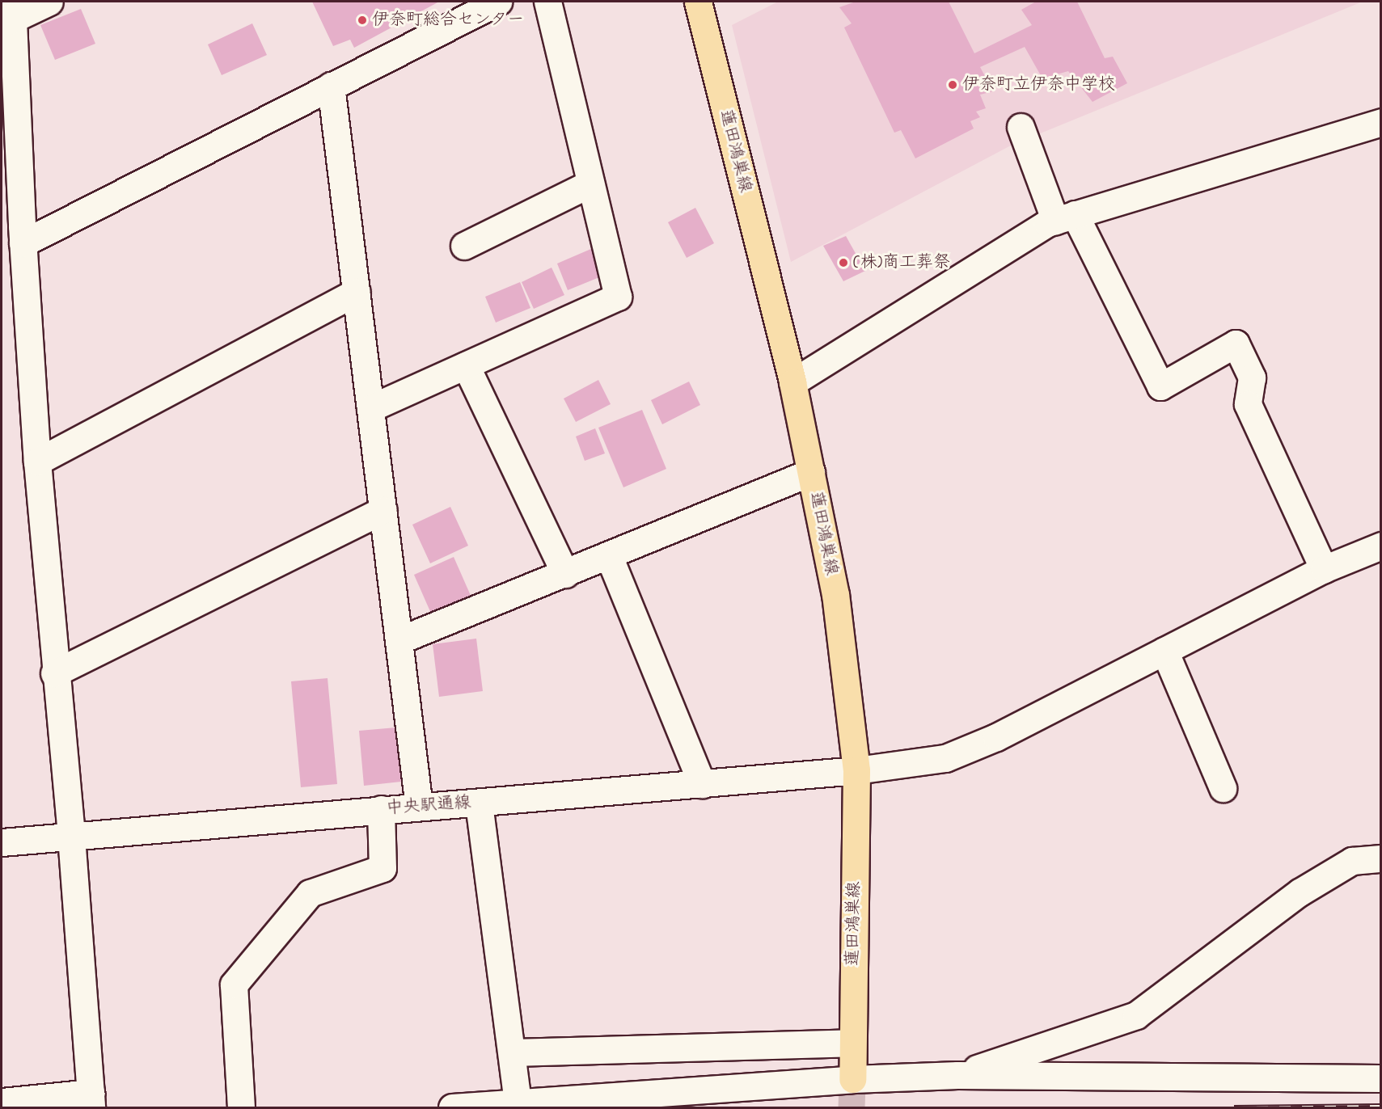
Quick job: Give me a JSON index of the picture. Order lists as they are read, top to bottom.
{
  "streets": {
    "main road": ["蓮田鴻巣線"],
    "street": ["中央駅通線"]
  },
  "crossings": [
    ["蓮田鴻巣線", "中央駅通線"]
  ],
  "places": ["伊奈町総合センター", "伊奈町立伊奈中学校", "(株)商工葬祭"]
}
